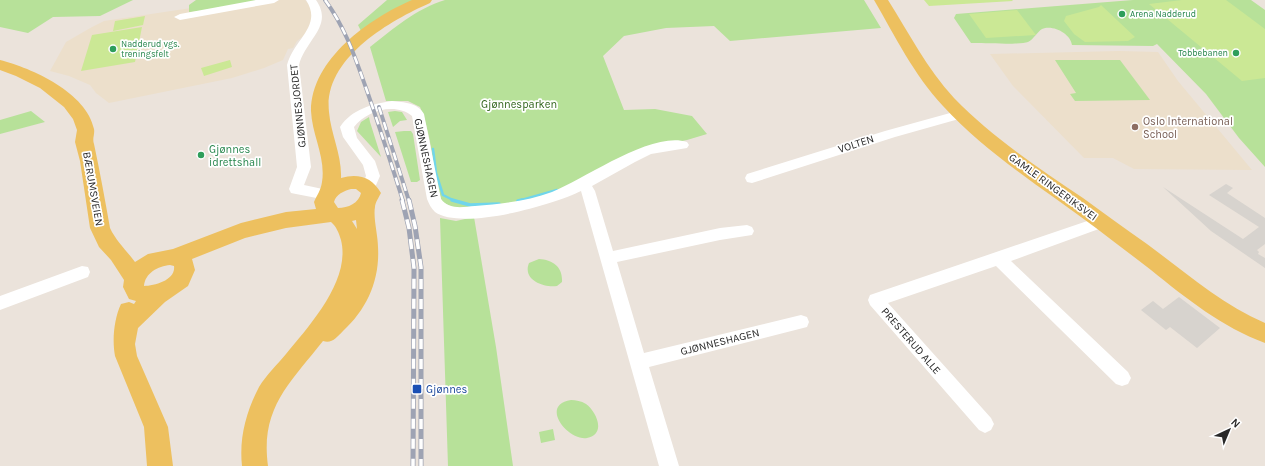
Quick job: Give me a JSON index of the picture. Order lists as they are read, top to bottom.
{
  "streets": {
    "main road": ["GJØNNESJORDET", "GAMLE RINGERIKSVEI", "BÆRUMSVEIEN"],
    "street": ["VOLTEN", "GJØNNESHAGEN", "PRESTERUD ALLE"]
  },
  "crossings": [
    ["GJØNNESJORDET", "GJØNNESHAGEN"],
    ["VOLTEN", "GAMLE RINGERIKSVEI"],
    ["GAMLE RINGERIKSVEI", "PRESTERUD ALLE"]
  ],
  "parks": ["Gjønnesparken"],
  "places": {
    "other": [
      "Arena Nadderud",
      "Nadderud vgs. treningsfelt",
      "Tobbebanen",
      "Oslo International School",
      "Gjønnes idrettshall"
    ],
    "transit": ["Gjønnes"]
  },
  "north": "top right"
}
